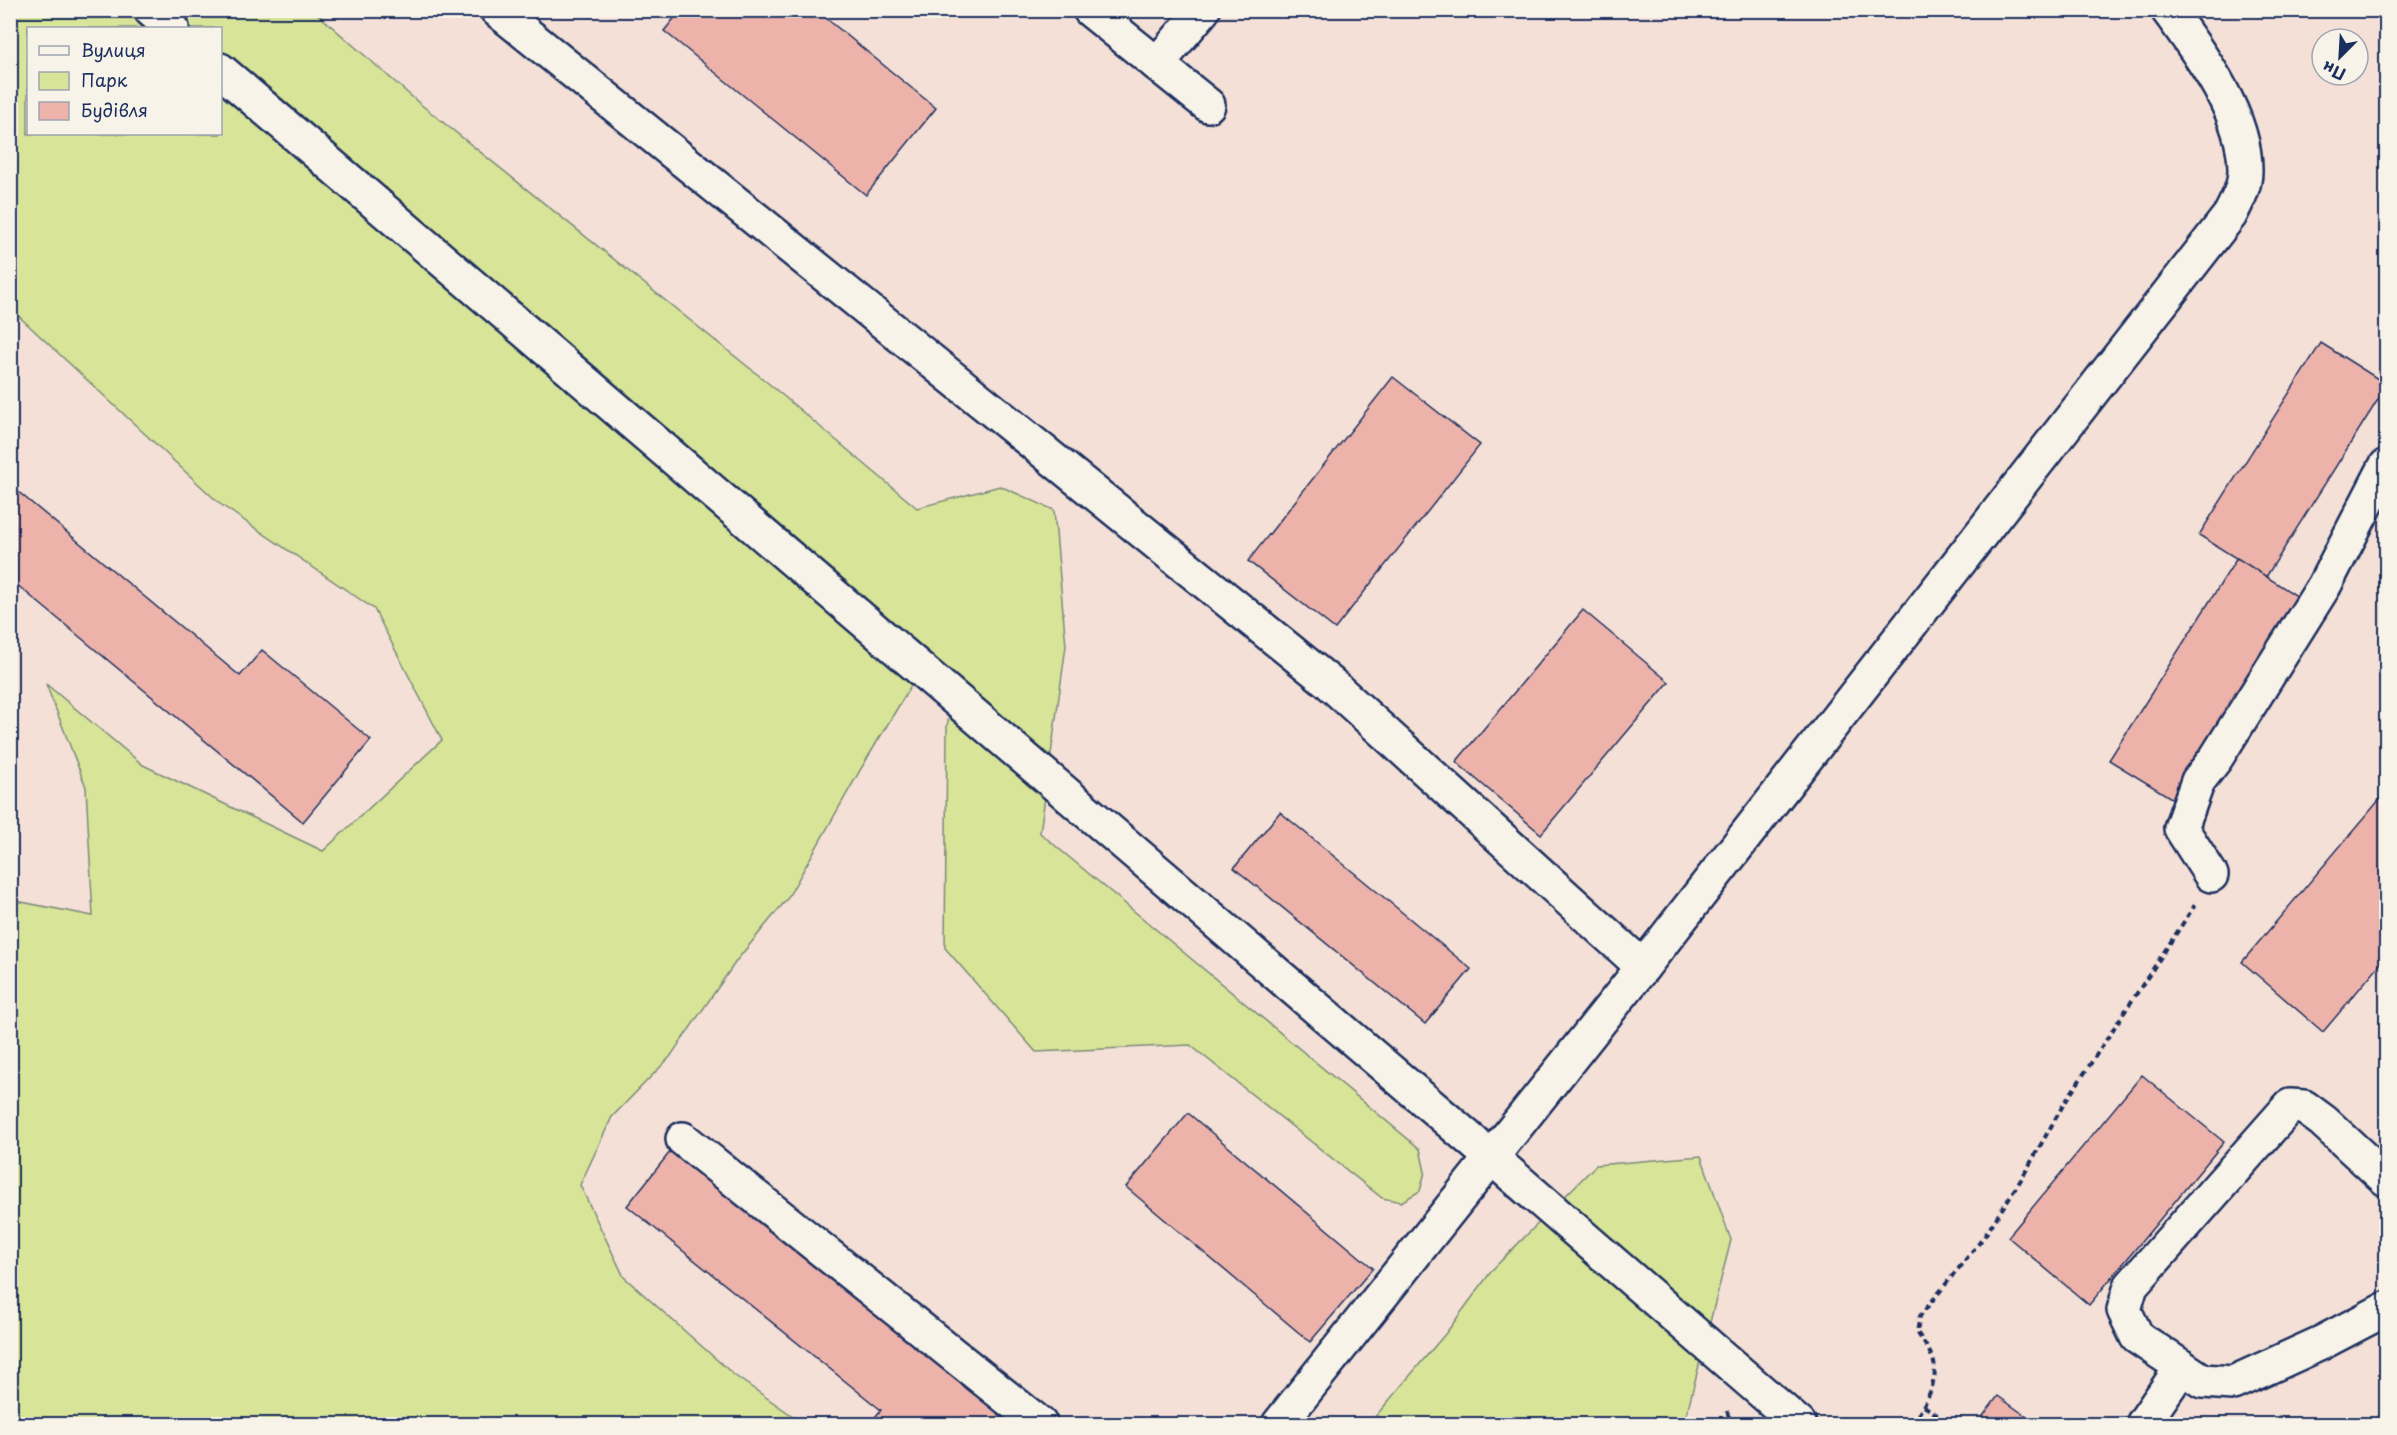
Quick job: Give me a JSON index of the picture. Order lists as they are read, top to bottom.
{
  "legend": ["Вулиця", "Парк", "Будівля"],
  "north": "bottom left"
}
